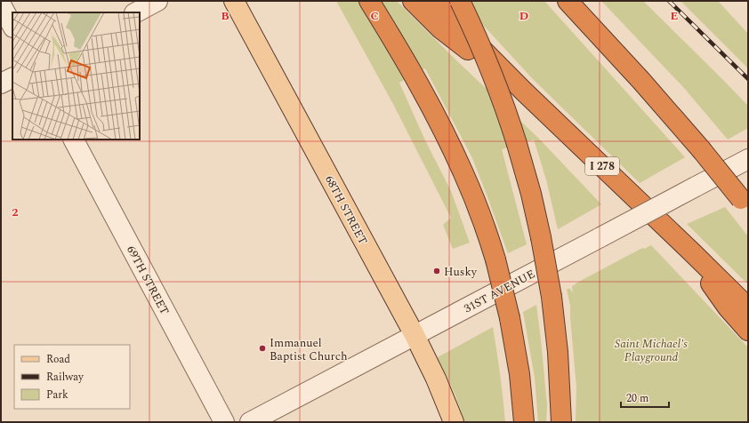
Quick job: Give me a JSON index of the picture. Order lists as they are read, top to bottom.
{
  "streets": {
    "highway": ["I 278"],
    "main road": ["68TH STREET"],
    "street": ["69TH STREET", "31ST AVENUE"]
  },
  "crossings": [
    ["68TH STREET", "31ST AVENUE"]
  ],
  "parks": ["Saint Michael's Playground"],
  "places": ["Husky", "Immanuel Baptist Church"],
  "legend": ["Road", "Railway", "Park"],
  "scale_bar": "20 m",
  "grid": {
    "columns": [
      "B",
      "C",
      "D",
      "E"
    ],
    "rows": ["2"]
  }
}
